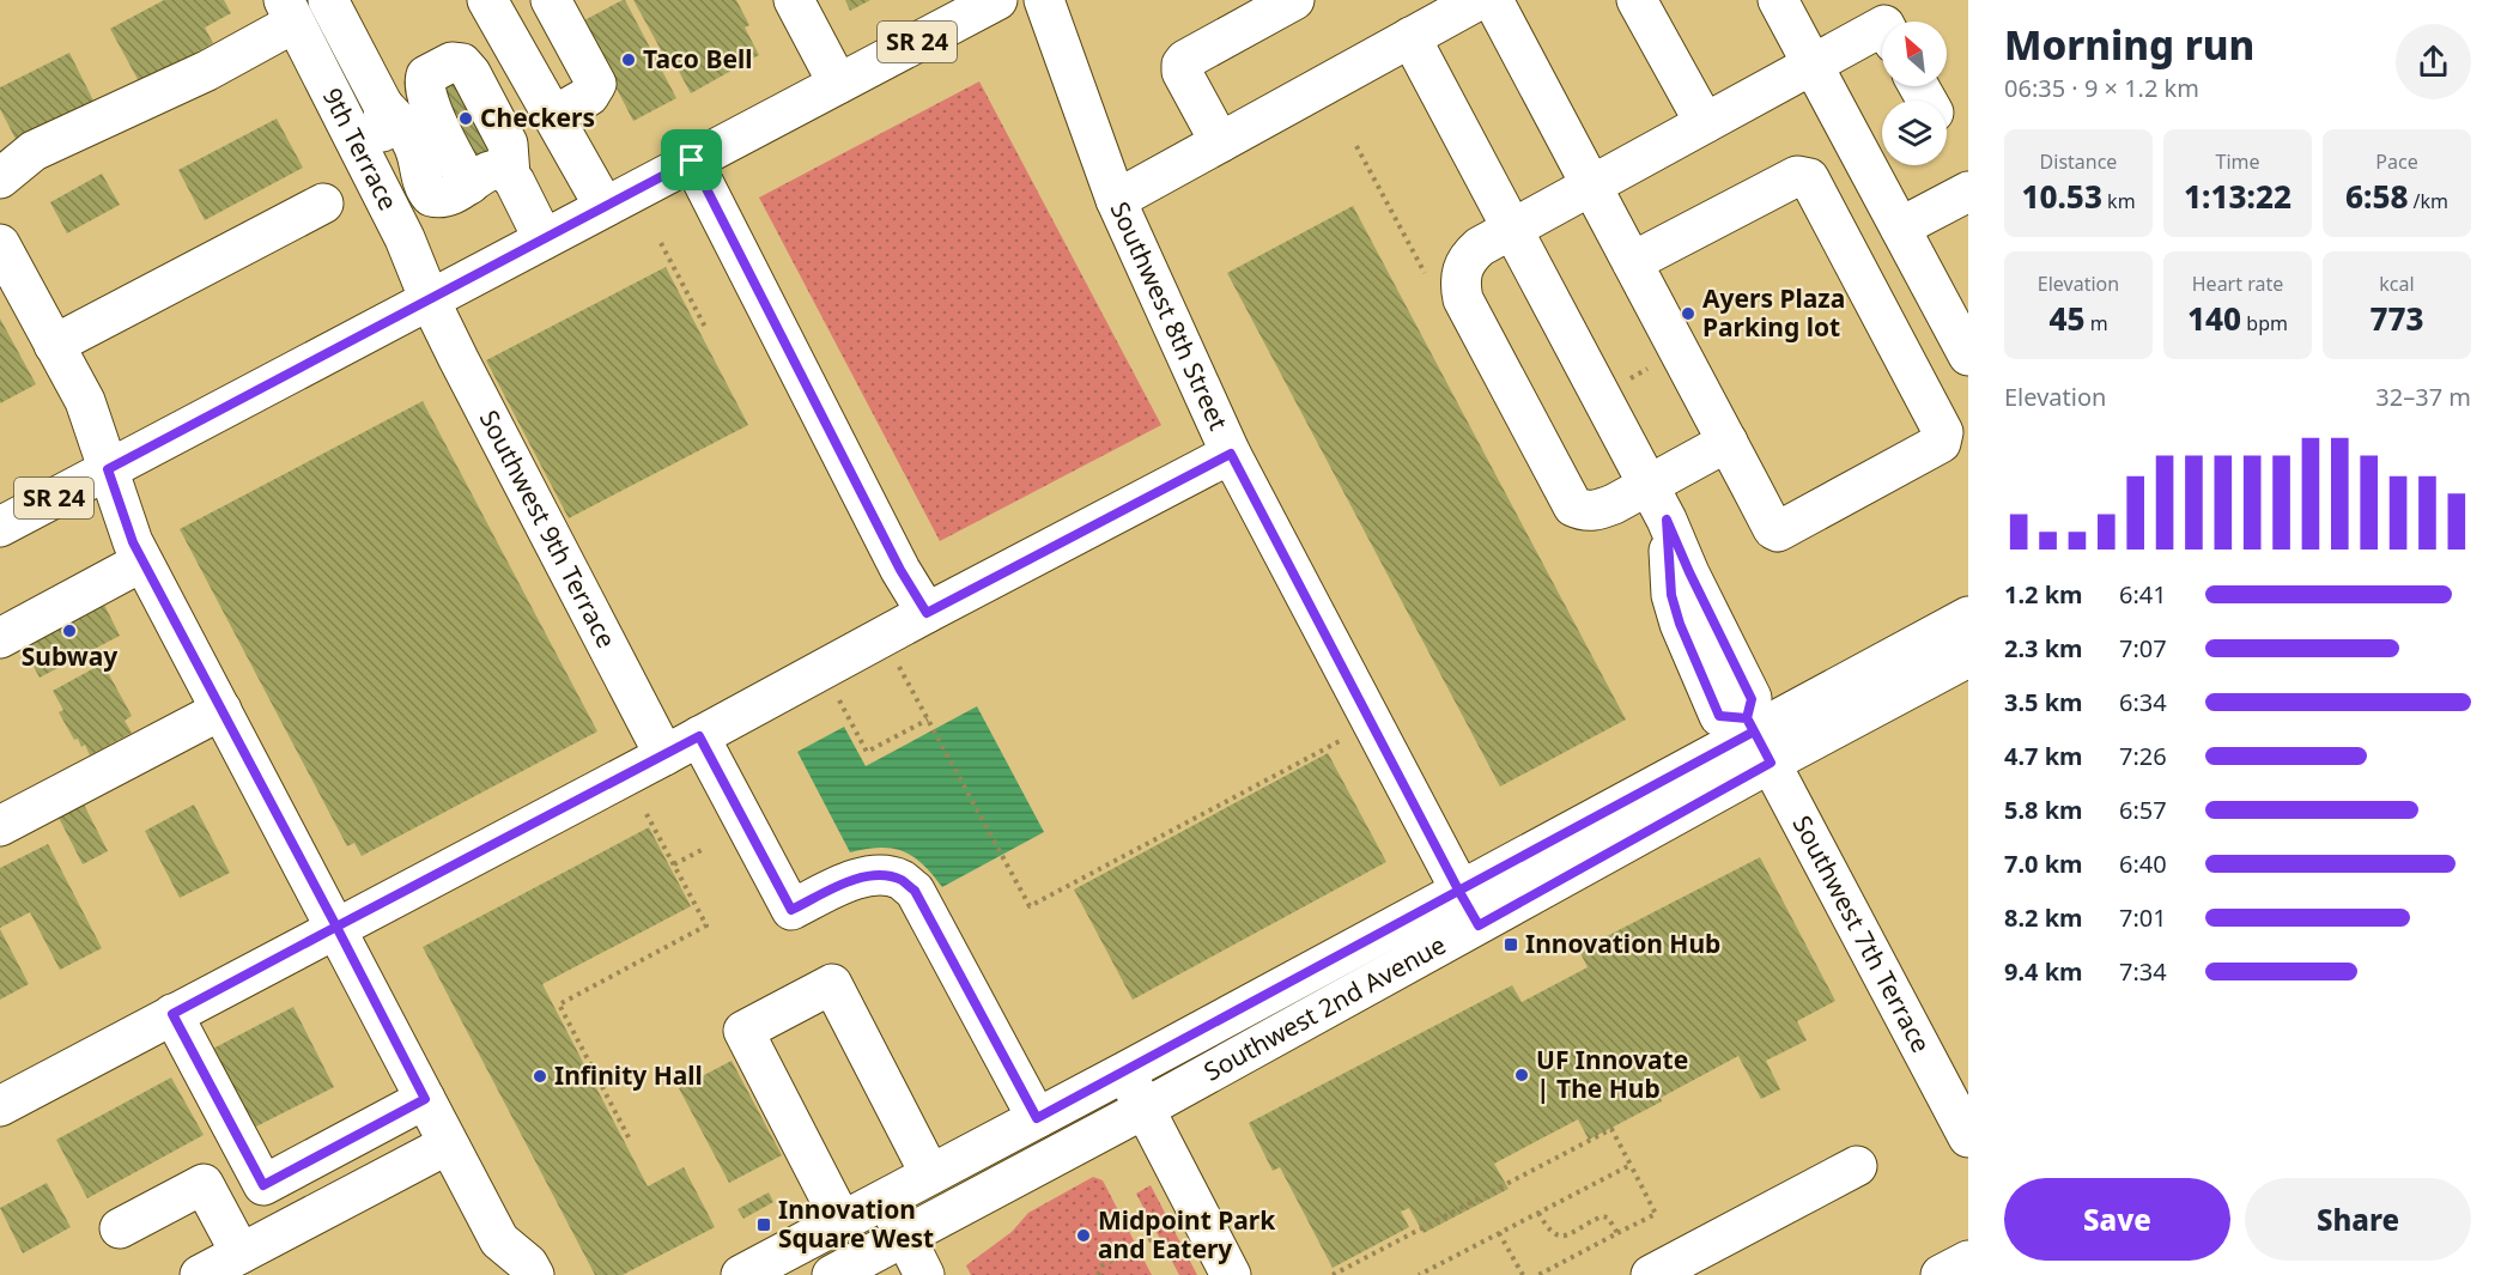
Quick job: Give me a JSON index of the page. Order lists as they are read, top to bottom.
{
  "streets": {
    "street": [
      "SR 24",
      "9th Terrace",
      "Southwest 8th Street",
      "Southwest 9th Terrace",
      "Southwest 7th Terrace",
      "Southwest 2nd Avenue"
    ]
  },
  "crossings": [
    ["SR 24", "9th Terrace"],
    ["SR 24", "Southwest 9th Terrace"],
    ["9th Terrace", "Southwest 9th Terrace"],
    ["Southwest 8th Street", "Southwest 2nd Avenue"],
    ["Southwest 7th Terrace", "Southwest 2nd Avenue"]
  ],
  "places": {
    "other": [
      "Taco Bell",
      "Checkers",
      "Ayers Plaza Parking lot",
      "Subway",
      "UF Innovate | The Hub",
      "Infinity Hall",
      "Midpoint Park and Eatery"
    ],
    "transit": ["Innovation Hub", "Innovation Square West"]
  },
  "north": "top left",
  "page": {
    "heading": ["Morning run", "06:35 · 9 × 1.2 km"],
    "stats": [
      ["Distance", "10.53 km"],
      ["Time", "1:13:22"],
      ["Pace", "6:58 /km"],
      ["Elevation", "45 m"],
      ["Heart rate", "140 bpm"],
      ["kcal", "773"]
    ],
    "chart": ["Elevation", "32–37 m"],
    "list": [
      {
        "name": "1.2 km",
        "note": "6:41"
      },
      {
        "name": "2.3 km",
        "note": "7:07"
      },
      {
        "name": "3.5 km",
        "note": "6:34"
      },
      {
        "name": "4.7 km",
        "note": "7:26"
      },
      {
        "name": "5.8 km",
        "note": "6:57"
      },
      {
        "name": "7.0 km",
        "note": "6:40"
      },
      {
        "name": "8.2 km",
        "note": "7:01"
      },
      {
        "name": "9.4 km",
        "note": "7:34"
      }
    ],
    "buttons": ["Save", "Share"]
  }
}
